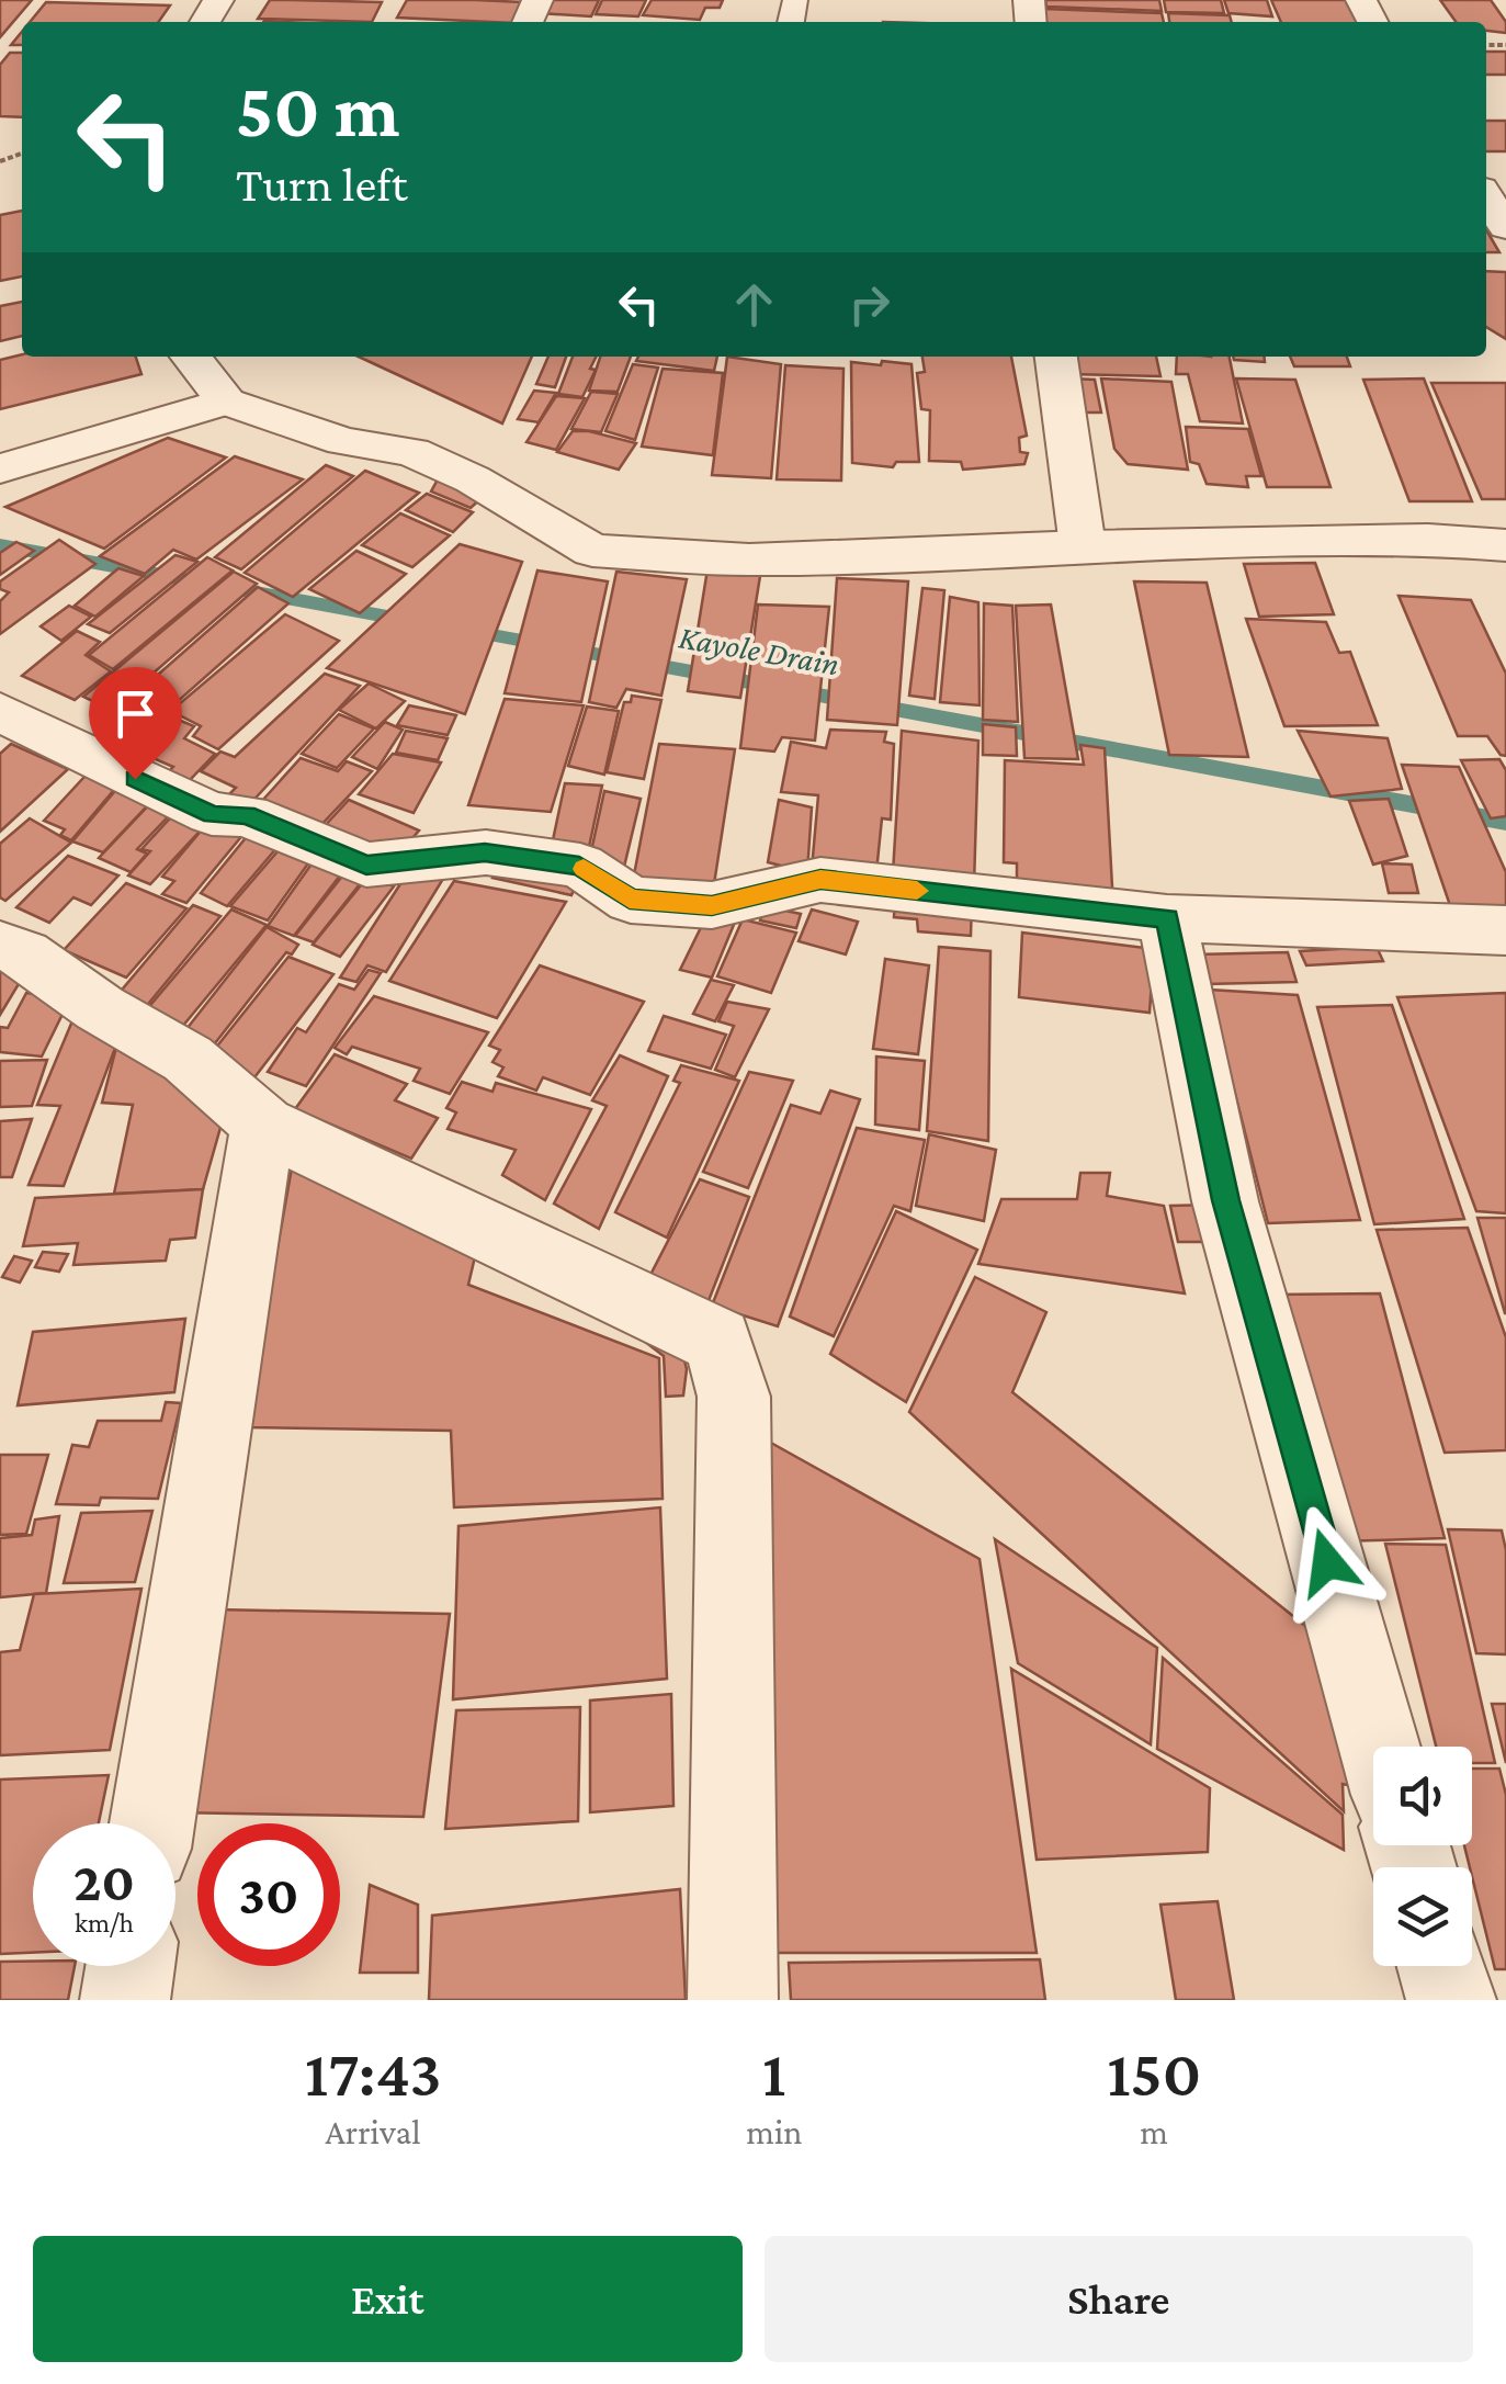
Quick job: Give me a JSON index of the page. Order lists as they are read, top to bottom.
{
  "water": ["Kayole Drain"],
  "page": {
    "turn": ["50 m", "Turn left"],
    "speed": "20 km/h",
    "limit": "30",
    "eta": [
      "17:43",
      "Arrival",
      "1",
      "min",
      "150",
      "m"
    ],
    "buttons": ["Exit", "Share"]
  }
}
